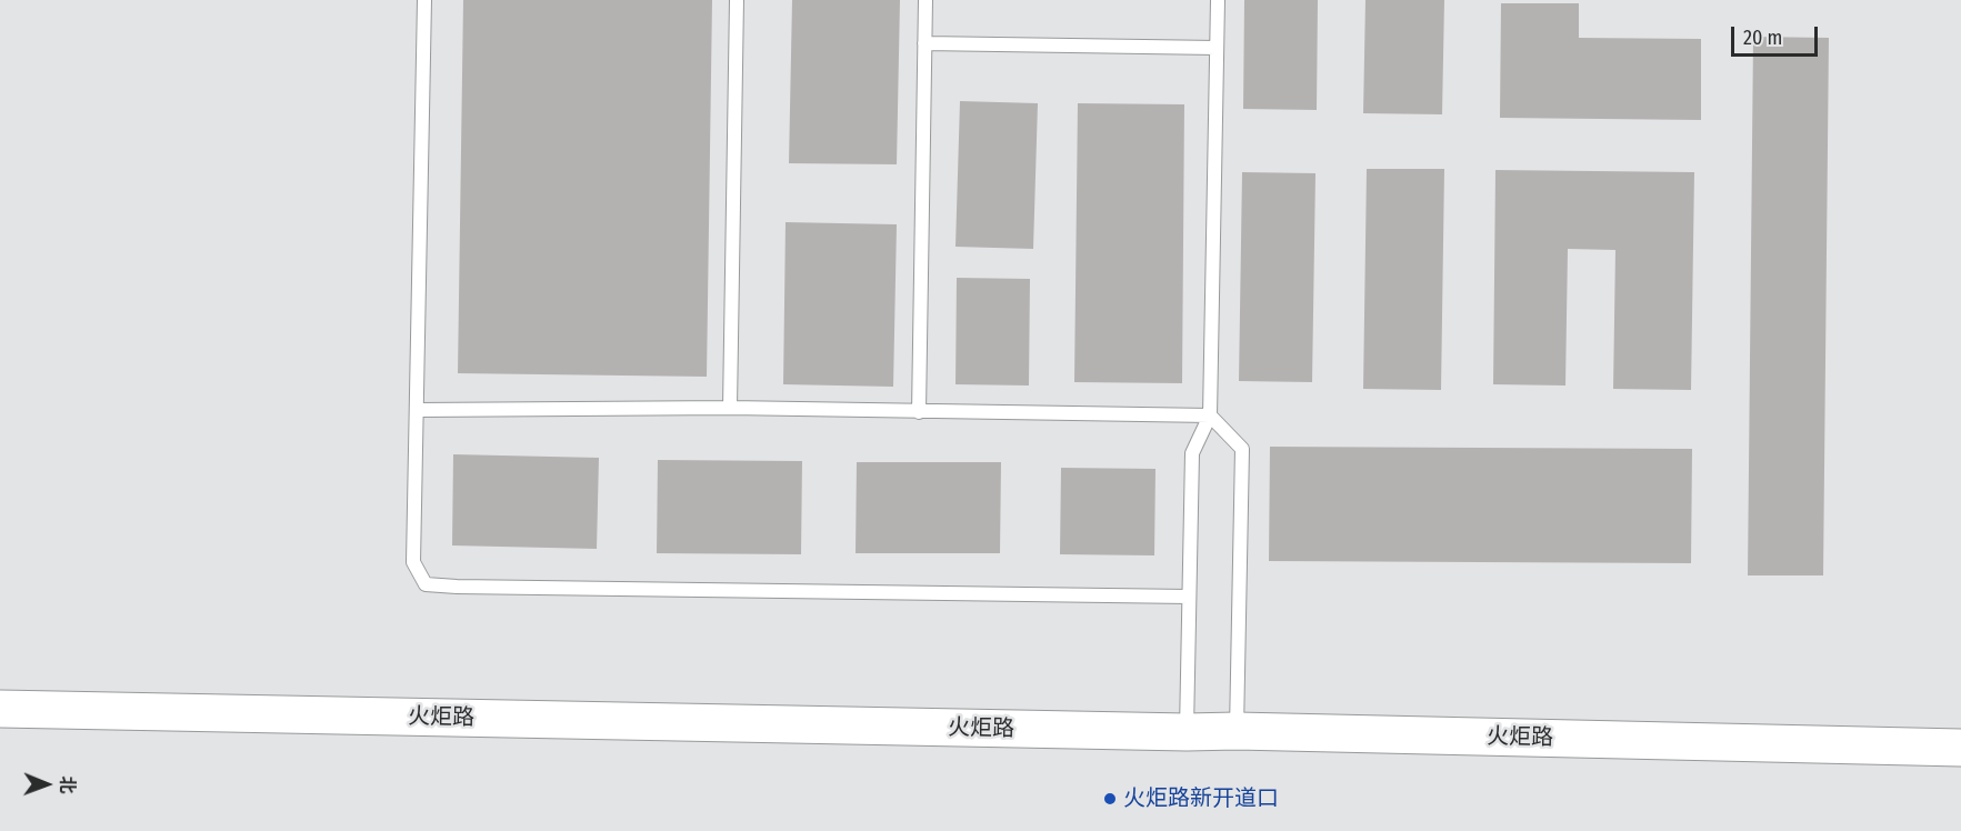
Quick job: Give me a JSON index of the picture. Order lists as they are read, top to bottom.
{
  "streets": {
    "main road": ["火炬路"]
  },
  "places": ["火炬路新开道口"],
  "scale_bar": "20 m",
  "north": "right"
}
